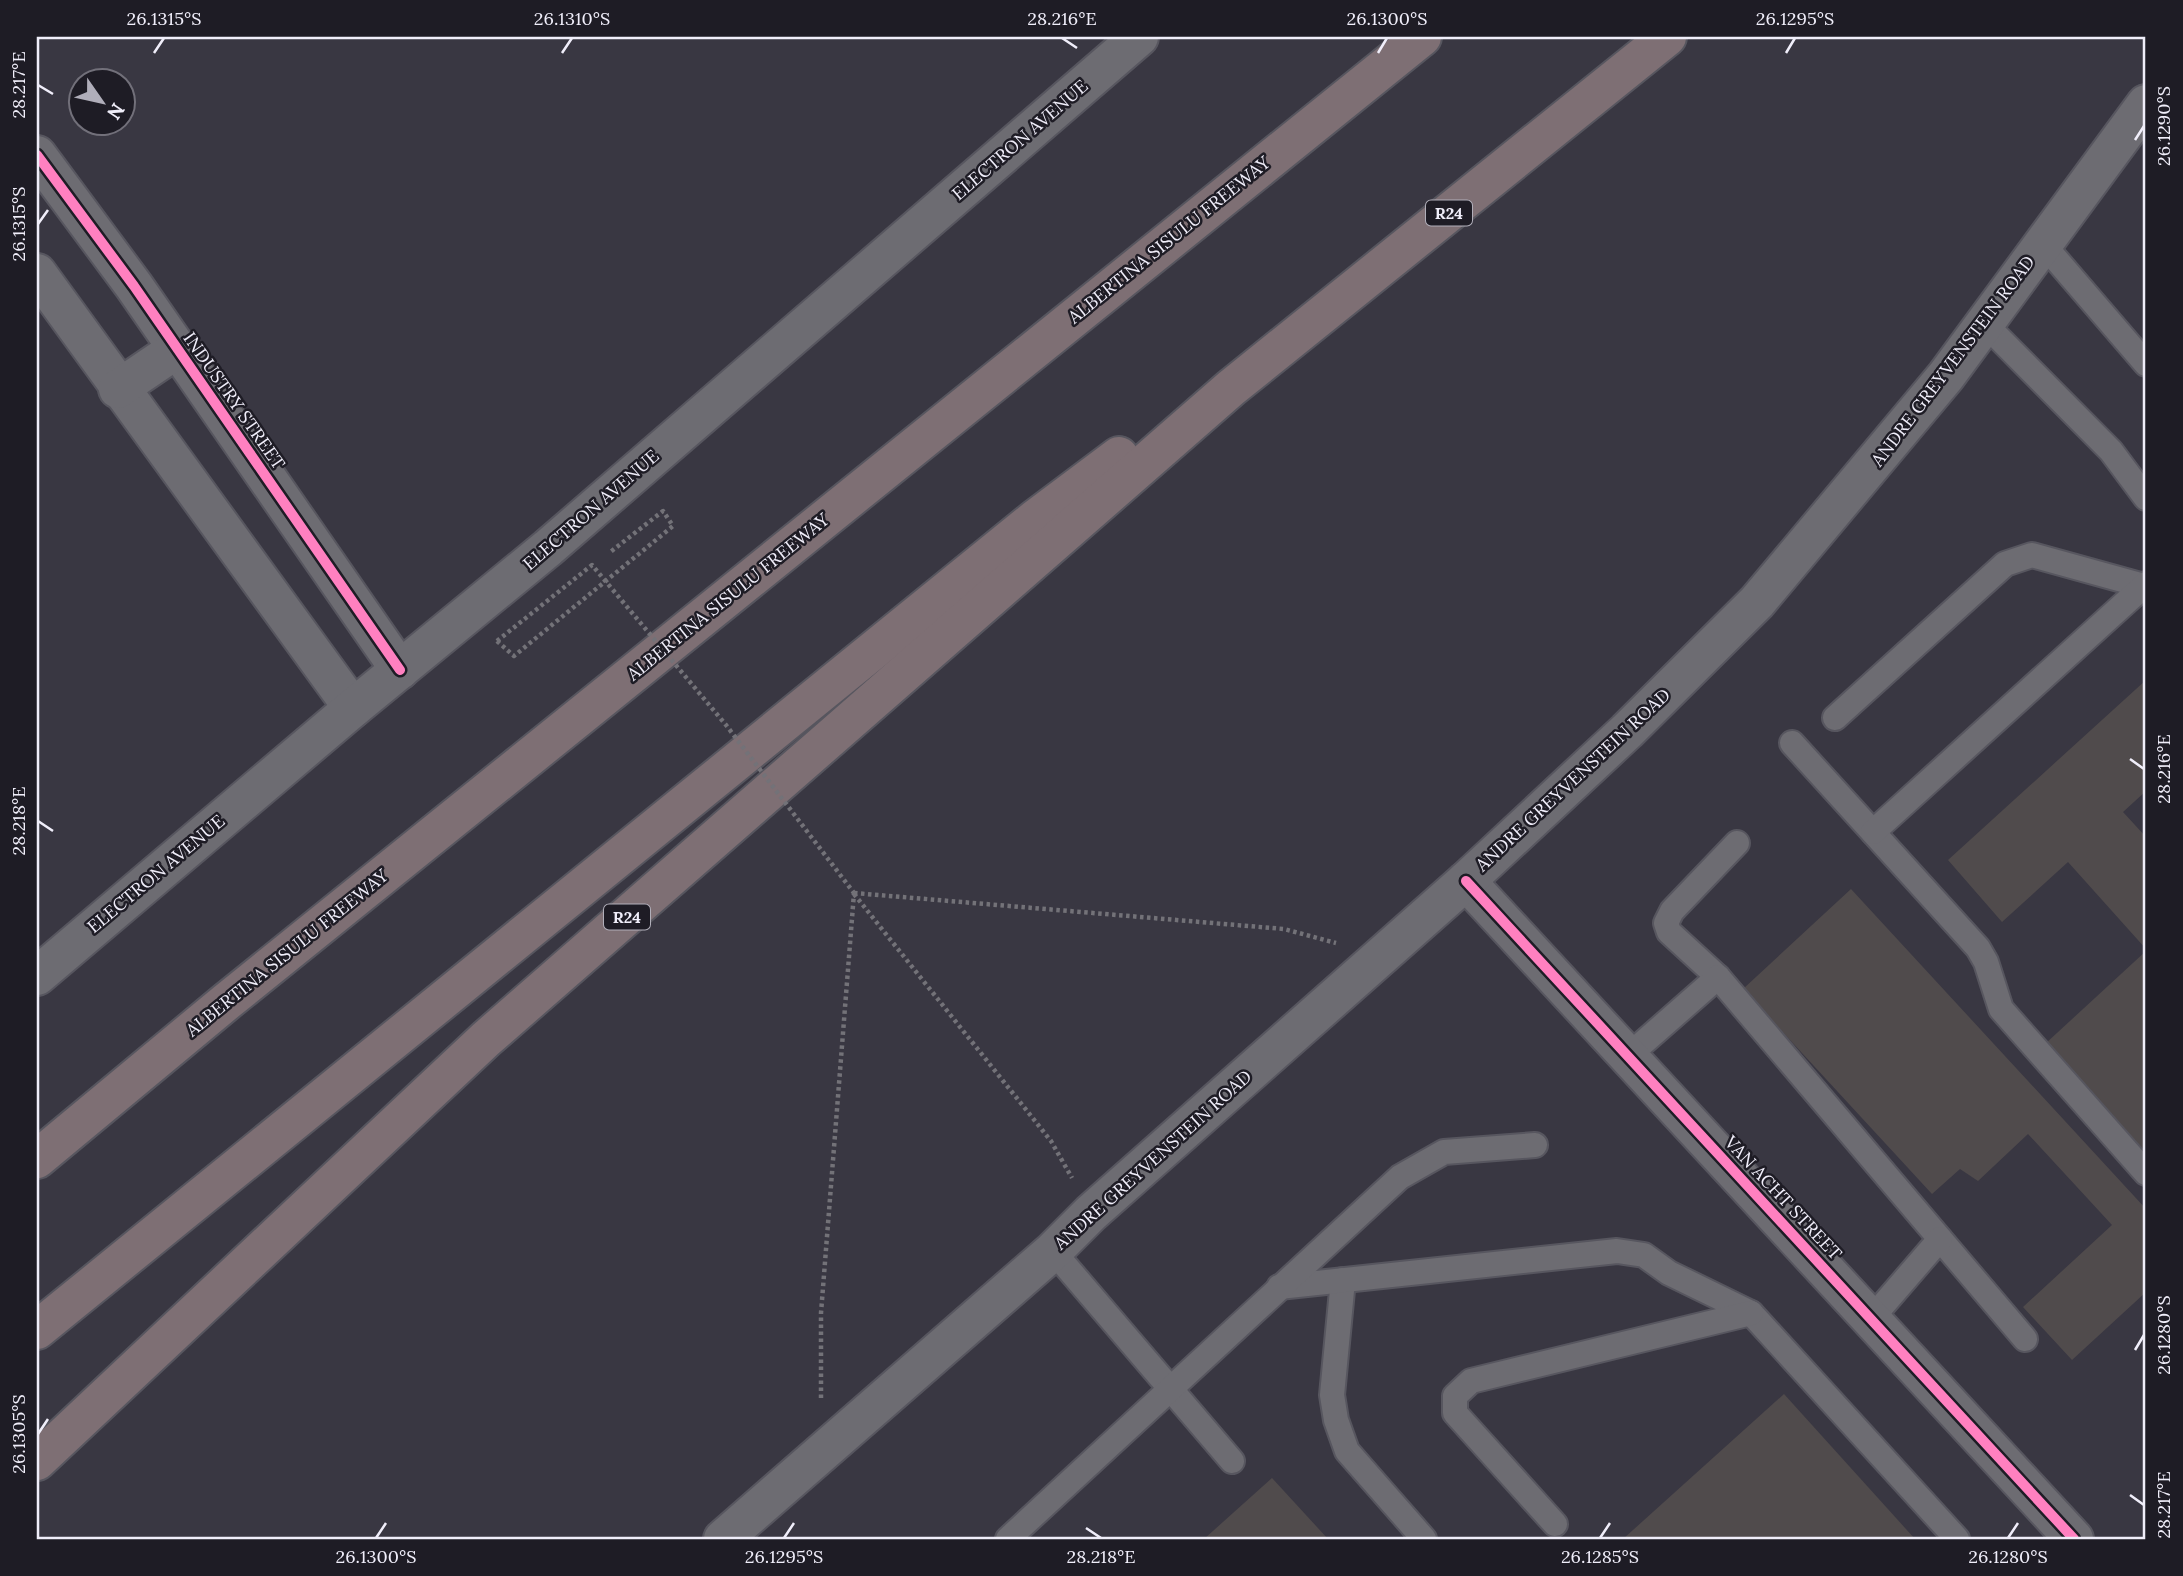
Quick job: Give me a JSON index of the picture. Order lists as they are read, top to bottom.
{
  "streets": {
    "highway": ["R24", "ALBERTINA SISULU FREEWAY"],
    "main road": [
      "ELECTRON AVENUE",
      "ANDRE GREYVENSTEIN ROAD",
      "INDUSTRY STREET",
      "VAN ACHT STREET"
    ]
  },
  "crossings": [
    ["ELECTRON AVENUE", "INDUSTRY STREET"],
    ["ANDRE GREYVENSTEIN ROAD", "VAN ACHT STREET"]
  ],
  "north": "bottom right",
  "coordinates": [
    "26.1315°S",
    "26.1310°S",
    "28.216°E",
    "26.1300°S",
    "26.1295°S",
    "28.217°E",
    "26.1290°S",
    "28.218°E",
    "26.1280°S",
    "26.1305°S",
    "26.1285°S"
  ]
}
